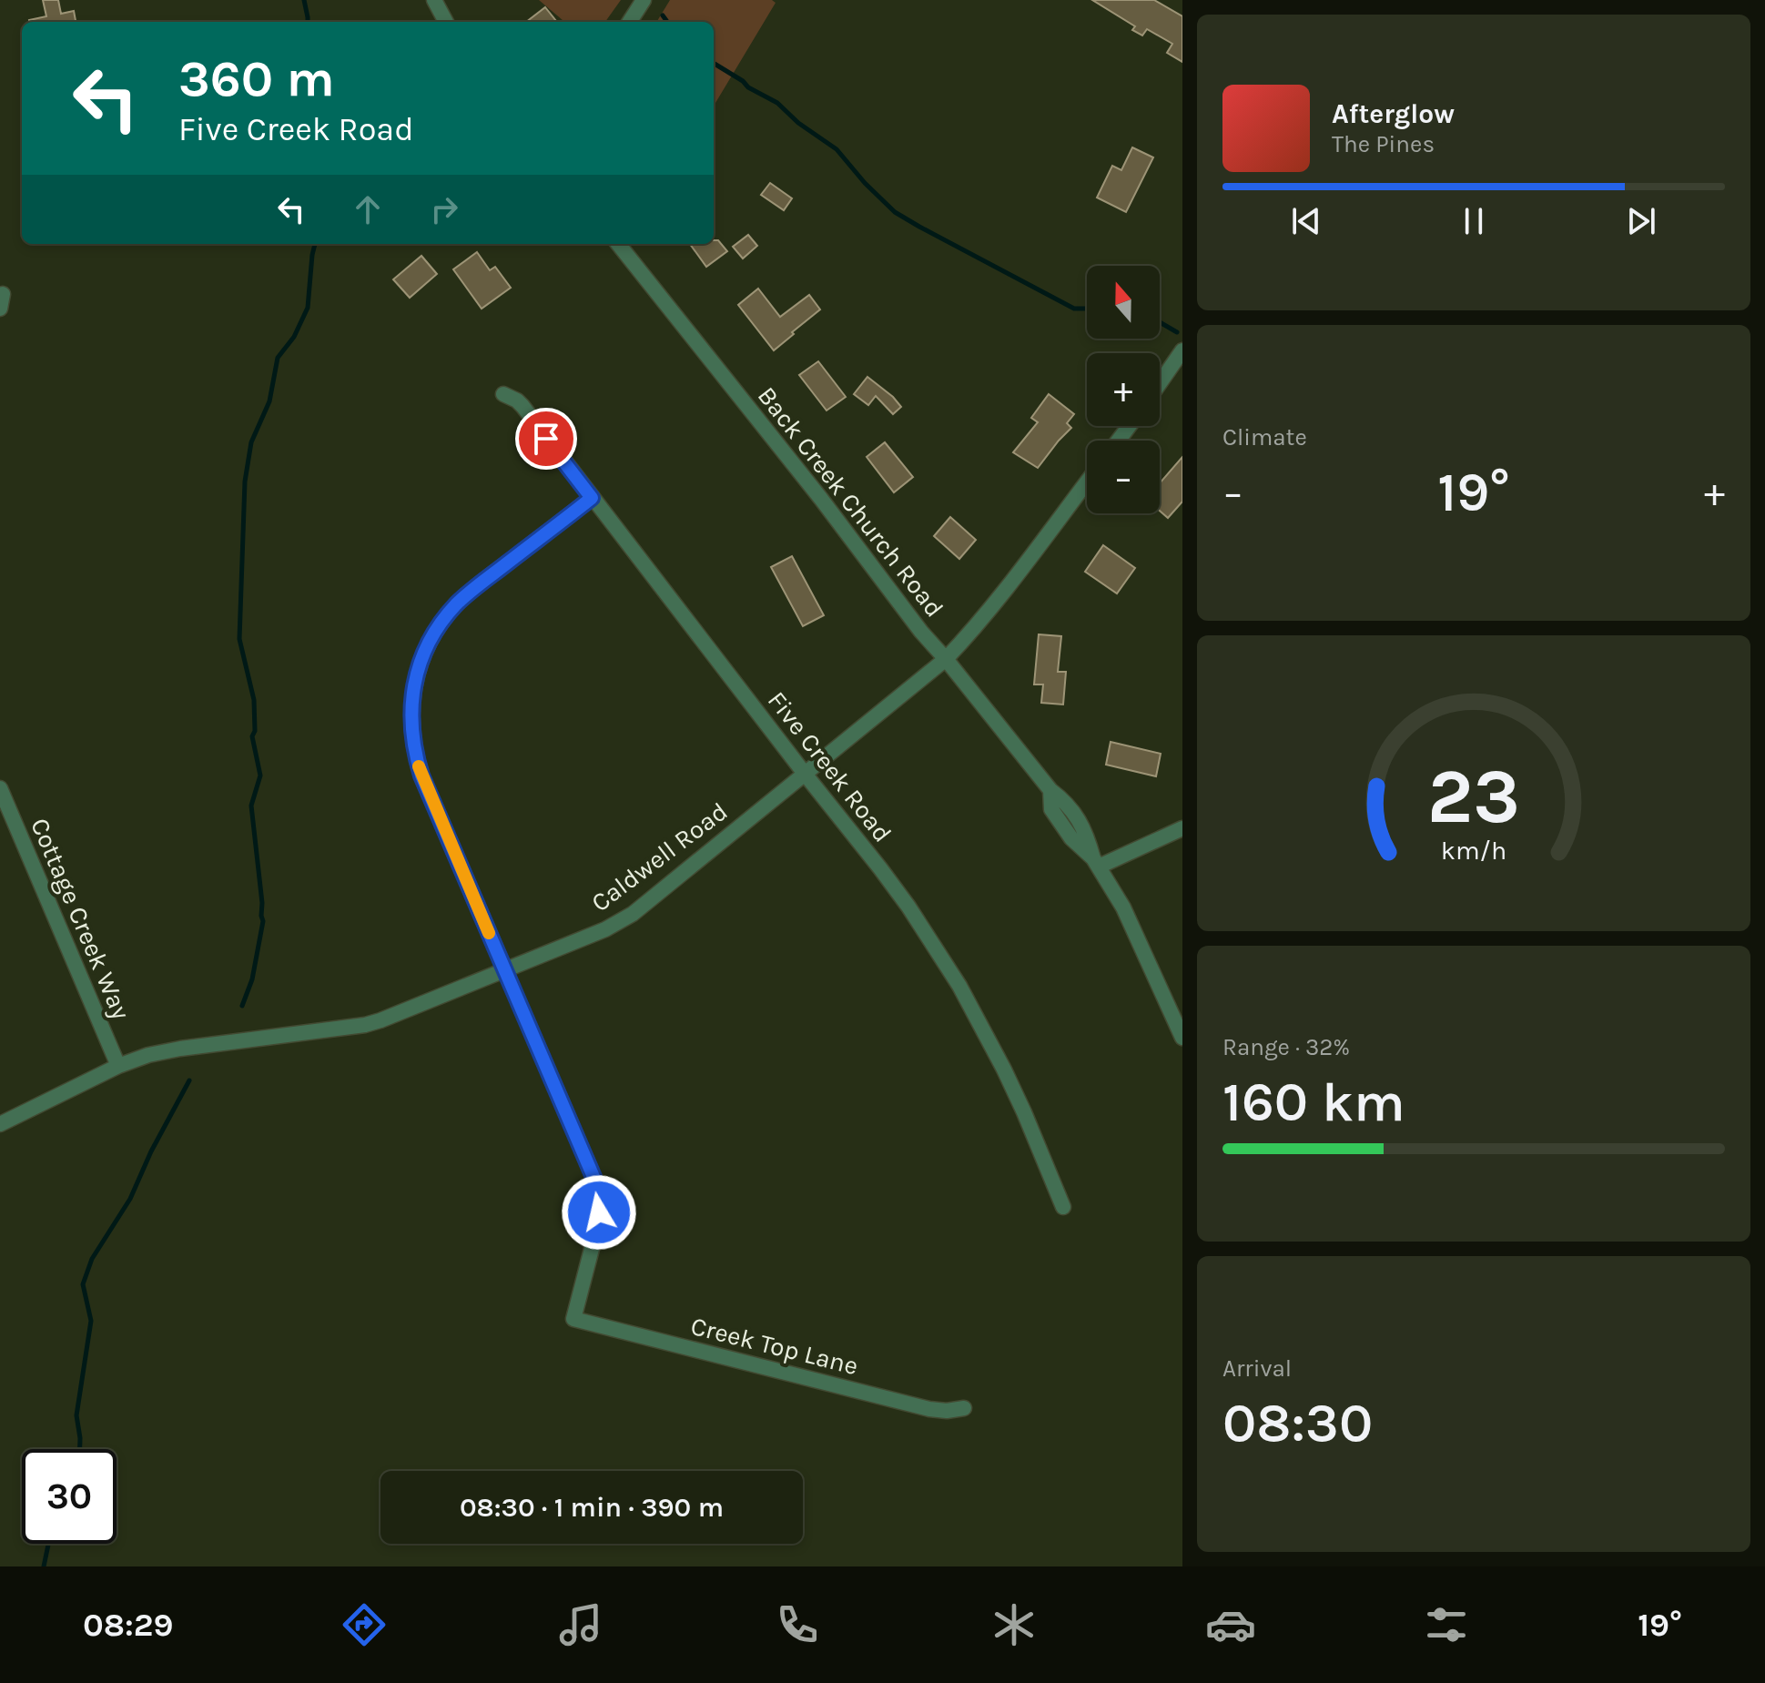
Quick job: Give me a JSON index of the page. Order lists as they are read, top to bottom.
{
  "streets": {
    "street": [
      "Back Creek Church Road",
      "Five Creek Road",
      "Caldwell Road",
      "Cottage Creek Way",
      "Creek Top Lane"
    ]
  },
  "crossings": [
    ["Back Creek Church Road", "Caldwell Road"],
    ["Five Creek Road", "Caldwell Road"],
    ["Caldwell Road", "Cottage Creek Way"],
    ["Caldwell Road", "Creek Top Lane"]
  ],
  "north": "top",
  "page": {
    "turn": ["360 m", "Five Creek Road"],
    "song": ["Afterglow", "The Pines"],
    "map_buttons": ["+", "−"],
    "tile": [
      "Climate",
      ["Range · 32%", "160 km"],
      ["Arrival", "08:30"]
    ],
    "heat": ["−", "19°", "+"],
    "limit": "30",
    "trip": "08:30 · 1 min · 390 m",
    "tabs": ["08:29", "19°"],
    "gauge": ["23", "km/h"]
  }
}
